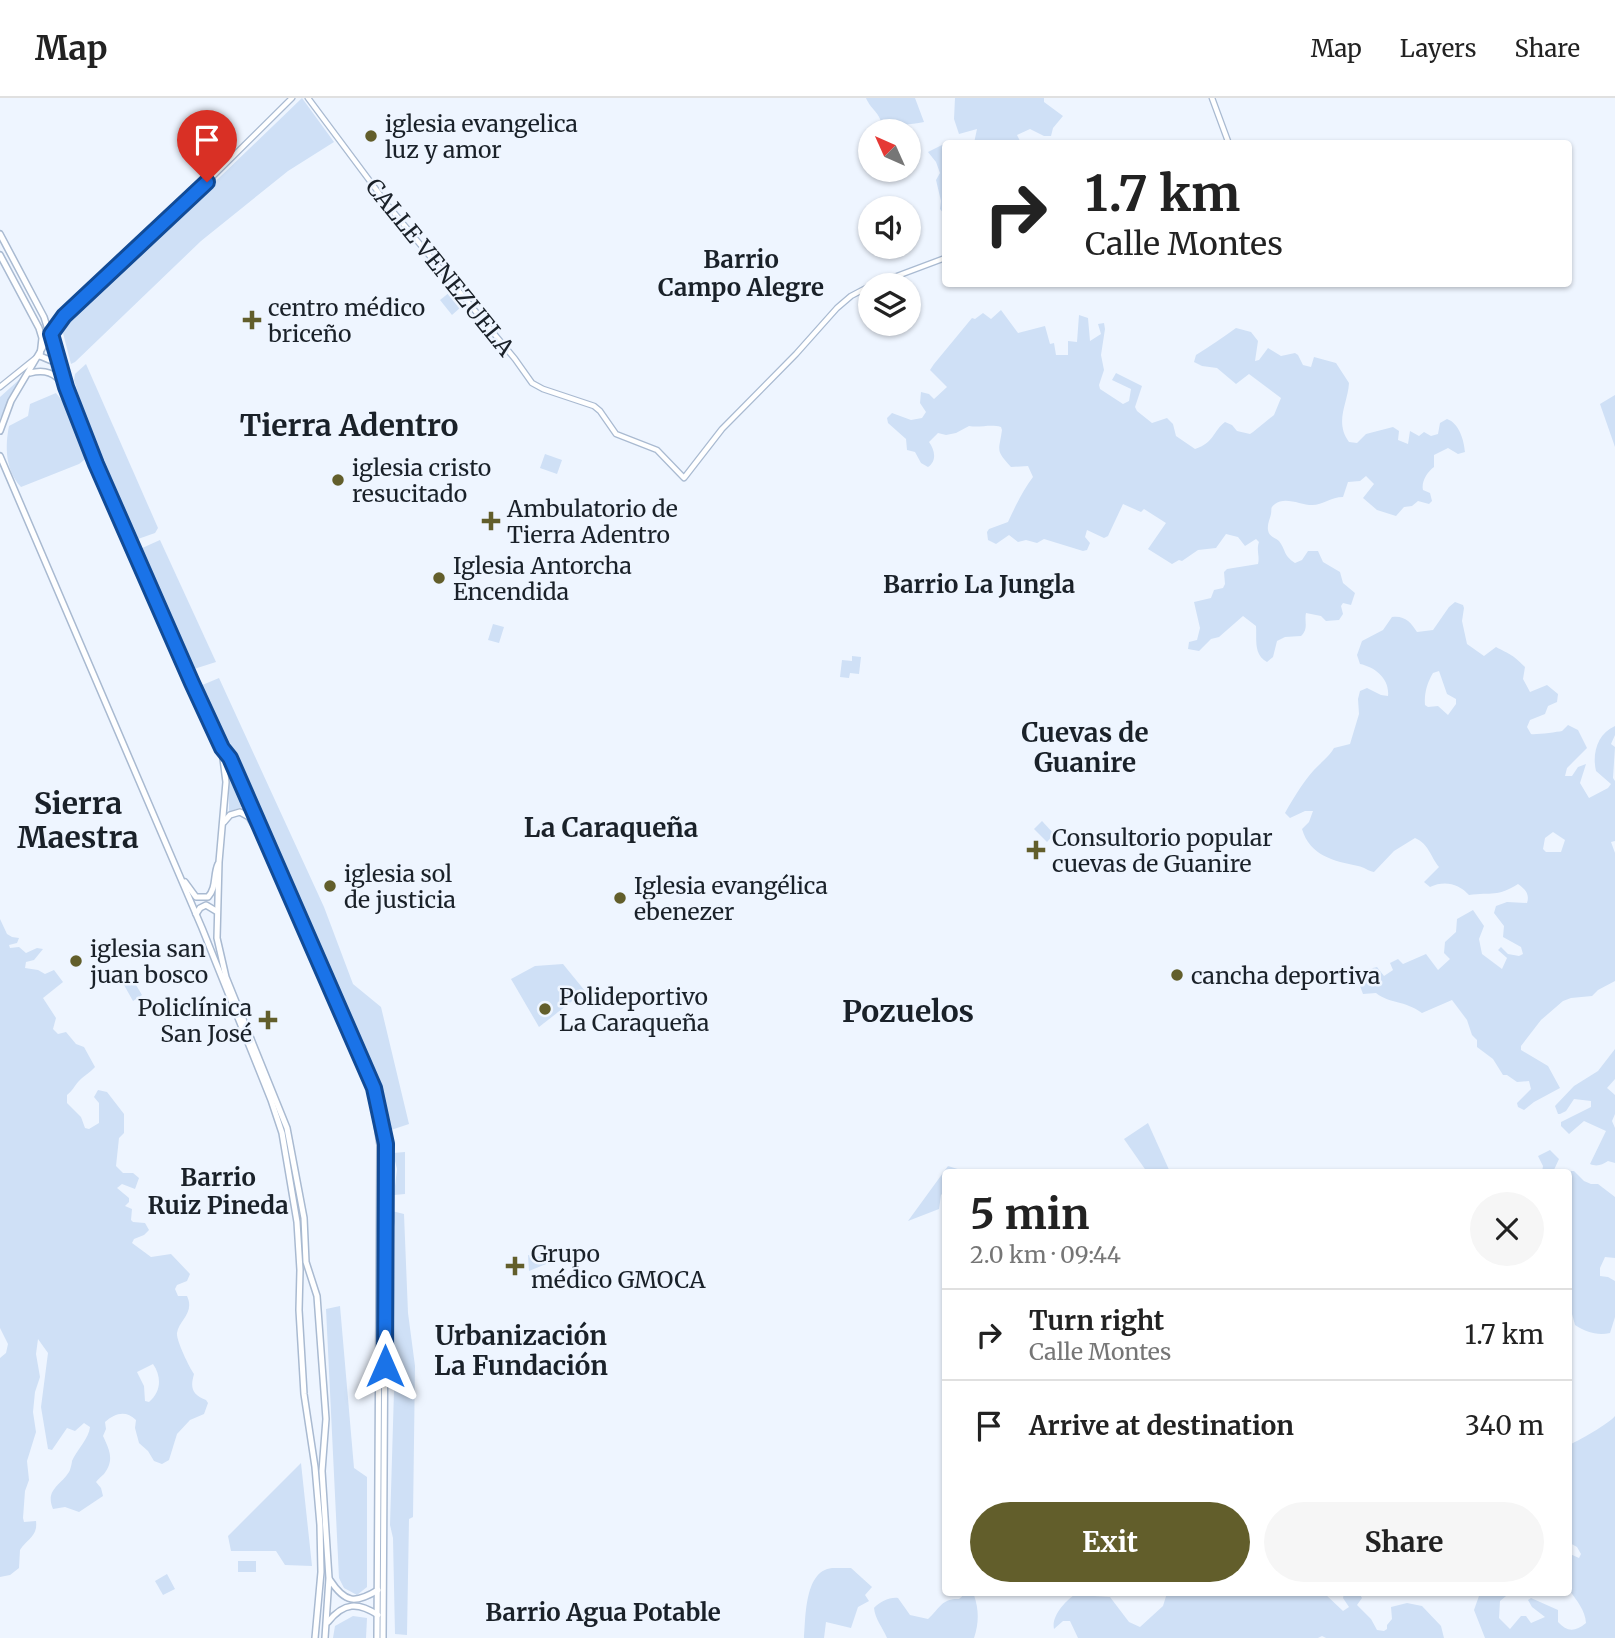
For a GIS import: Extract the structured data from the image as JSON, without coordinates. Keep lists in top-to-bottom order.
{
  "streets": {
    "street": ["CALLE VENEZUELA"]
  },
  "districts": [
    "Barrio Campo Alegre",
    "Tierra Adentro",
    "Barrio La Jungla",
    "Cuevas de Guanire",
    "Sierra Maestra",
    "La Caraqueña",
    "Pozuelos",
    "Barrio Ruiz Pineda",
    "Urbanización La Fundación",
    "Barrio Agua Potable"
  ],
  "places": {
    "other": [
      "iglesia evangelica luz y amor",
      "iglesia cristo resucitado",
      "Iglesia Antorcha Encendida",
      "iglesia sol de justicia",
      "Iglesia evangélica ebenezer",
      "iglesia san juan bosco",
      "cancha deportiva",
      "Polideportivo La Caraqueña"
    ],
    "health": [
      "centro médico briceño",
      "Ambulatorio de Tierra Adentro",
      "Consultorio popular cuevas de Guanire",
      "Policlínica San José",
      "Grupo médico GMOCA"
    ]
  },
  "north": "top left",
  "page": {
    "header": "Map",
    "nav": ["Map", "Layers", "Share"],
    "turn": ["1.7 km", "Calle Montes"],
    "heading": ["5 min", "2.0 km · 09:44"],
    "list": [
      {
        "name": "Turn right",
        "note": "Calle Montes",
        "value": "1.7 km"
      },
      {
        "name": "Arrive at destination",
        "value": "340 m"
      }
    ],
    "buttons": ["Exit", "Share"]
  }
}
